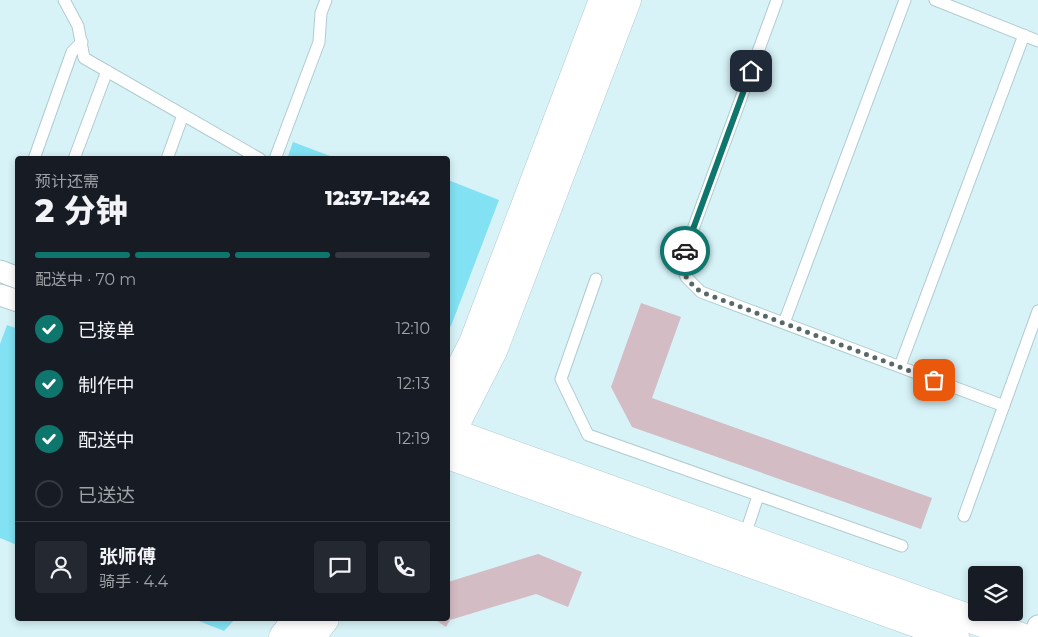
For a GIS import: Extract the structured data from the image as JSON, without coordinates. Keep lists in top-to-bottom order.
{
  "page": {
    "heading": ["2 分钟", "预计还需", "12:37–12:42"],
    "panel": ["张师傅", "骑手 · 4.4"],
    "bar": "配送中 · 70 m",
    "list": [
      ["已接单", "12:10"],
      ["制作中", "12:13"],
      ["配送中", "12:19"],
      "已送达"
    ]
  }
}
